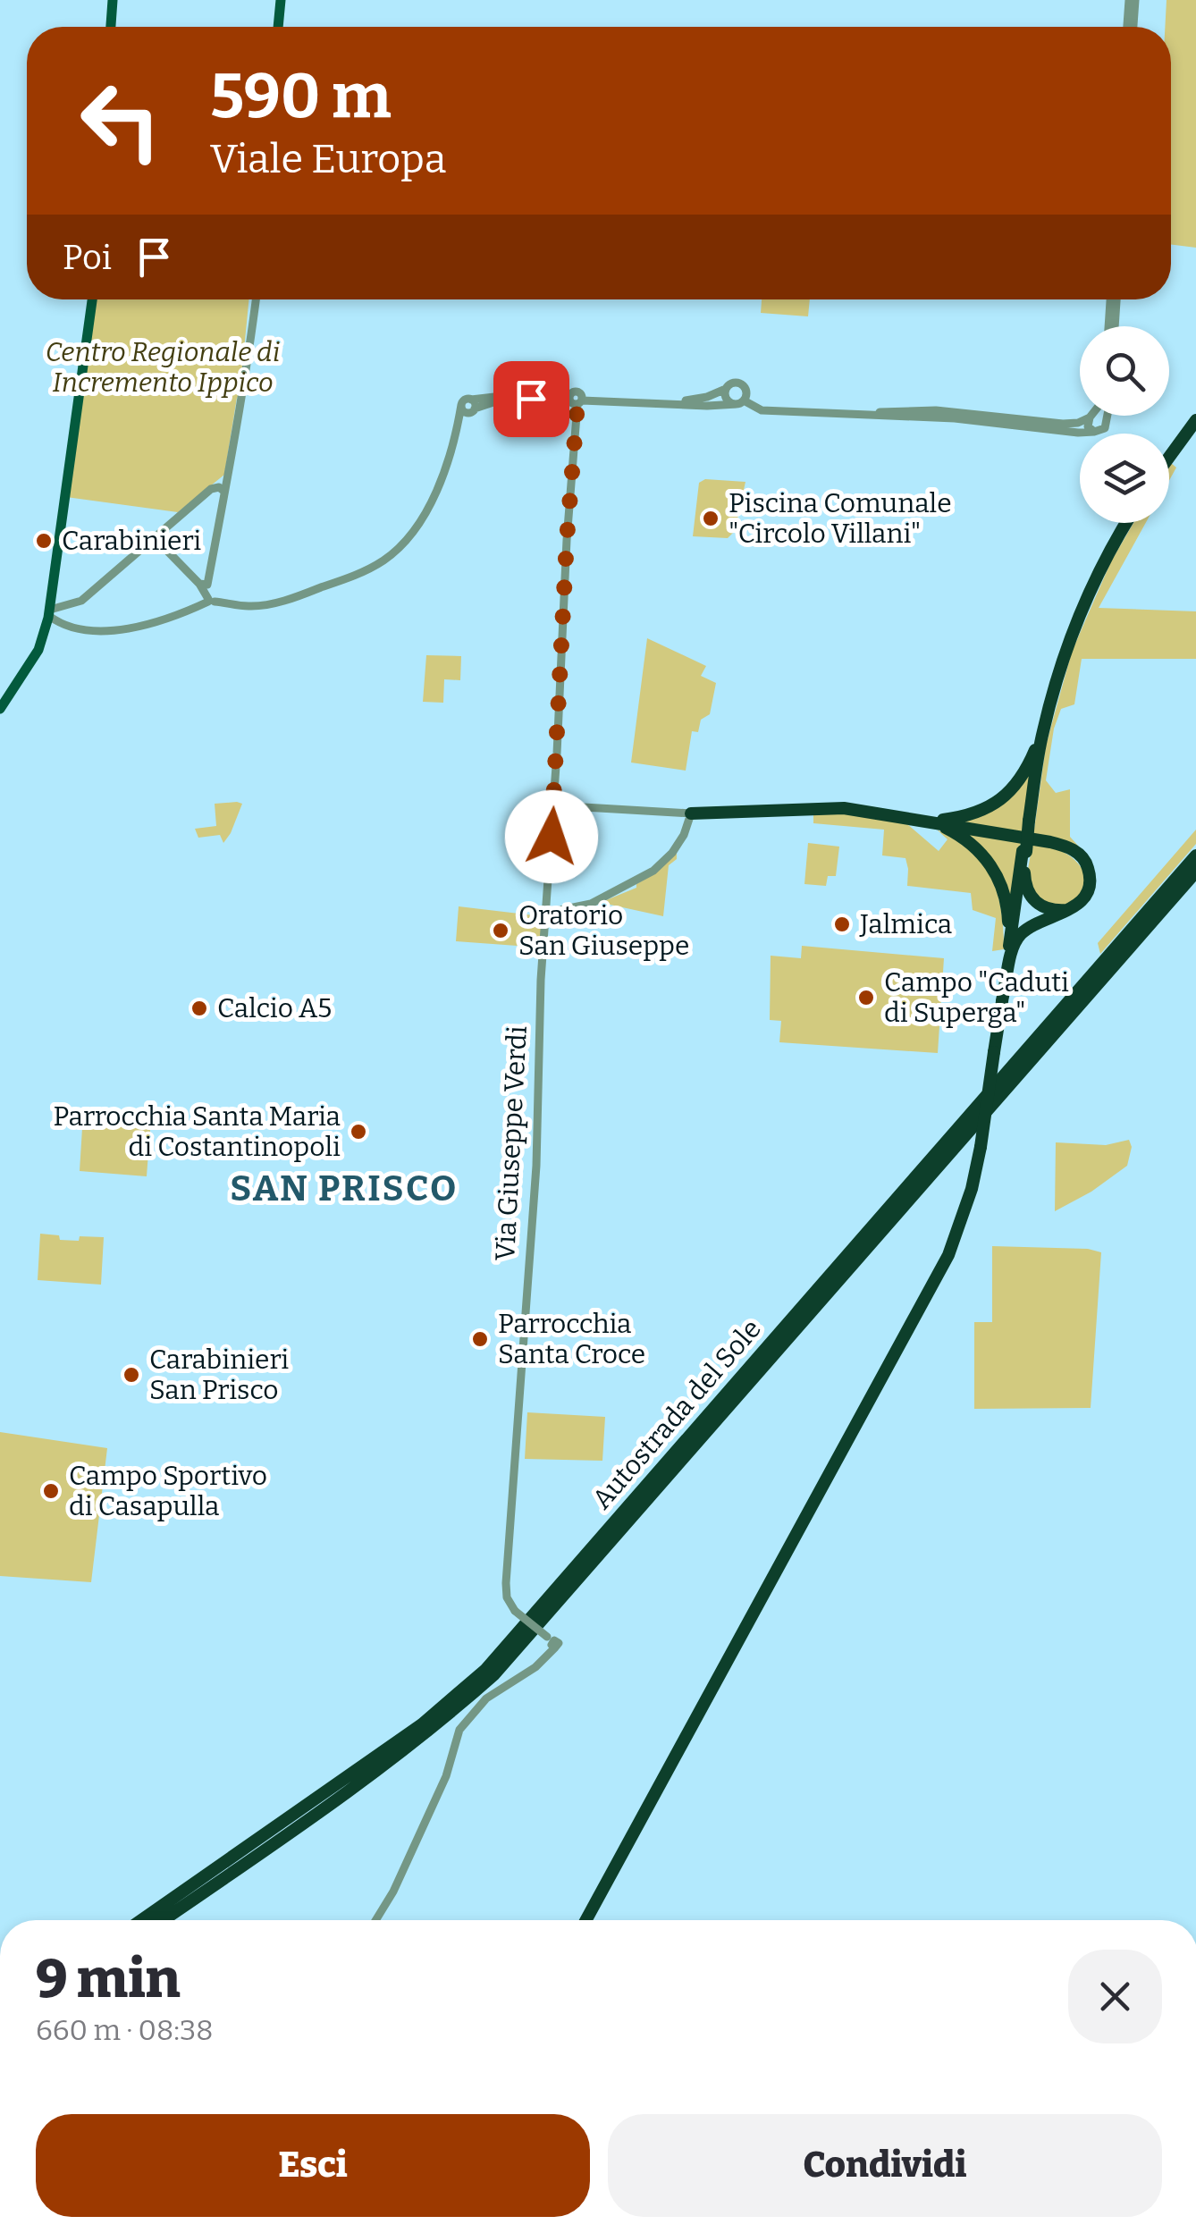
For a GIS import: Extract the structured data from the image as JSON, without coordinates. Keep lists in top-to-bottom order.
{
  "streets": {
    "highway": ["Autostrada del Sole"],
    "street": ["Via Giuseppe Verdi"]
  },
  "districts": ["SAN PRISCO"],
  "parks": ["Centro Regionale di Incremento Ippico"],
  "places": [
    "Piscina Comunale \"Circolo Villani\"",
    "Carabinieri",
    "Jalmica",
    "Oratorio San Giuseppe",
    "Campo \"Caduti di Superga\"",
    "Calcio A5",
    "Parrocchia Santa Maria di Costantinopoli",
    "Parrocchia Santa Croce",
    "Carabinieri San Prisco",
    "Campo Sportivo di Casapulla"
  ],
  "page": {
    "turn": ["590 m", "Viale Europa"],
    "then": "Poi",
    "heading": ["9 min", "660 m · 08:38"],
    "buttons": ["Esci", "Condividi"]
  }
}
